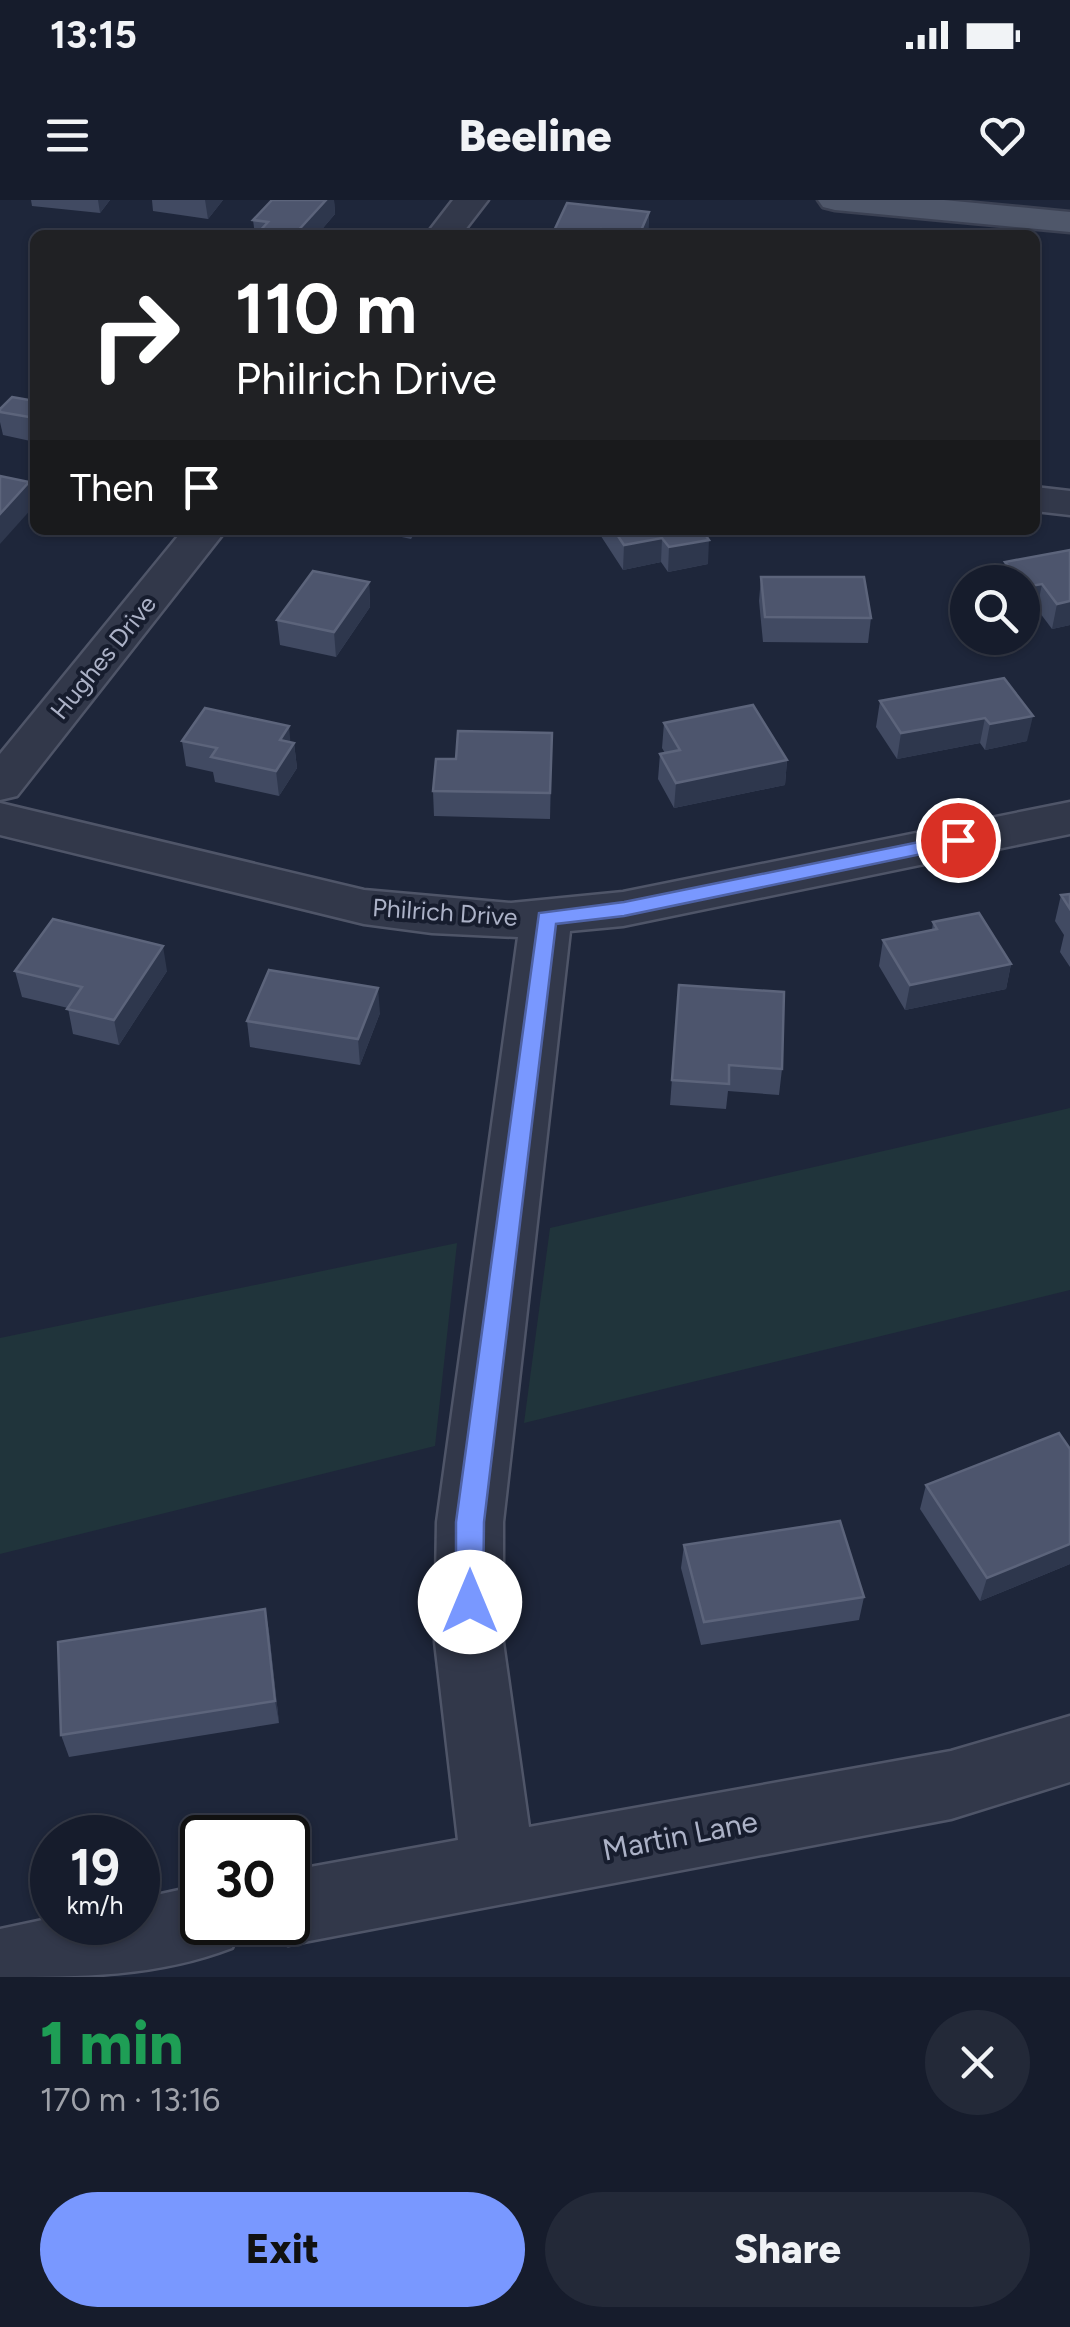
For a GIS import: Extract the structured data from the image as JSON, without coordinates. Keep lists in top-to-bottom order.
{
  "streets": {
    "street": ["Hughes Drive", "Philrich Drive", "Martin Lane"]
  },
  "page": {
    "status": "13:15",
    "header": "Beeline",
    "turn": ["110 m", "Philrich Drive"],
    "then": "Then",
    "speed": "19 km/h",
    "limit": "30",
    "heading": ["1 min", "170 m · 13:16"],
    "buttons": ["Exit", "Share"]
  }
}
